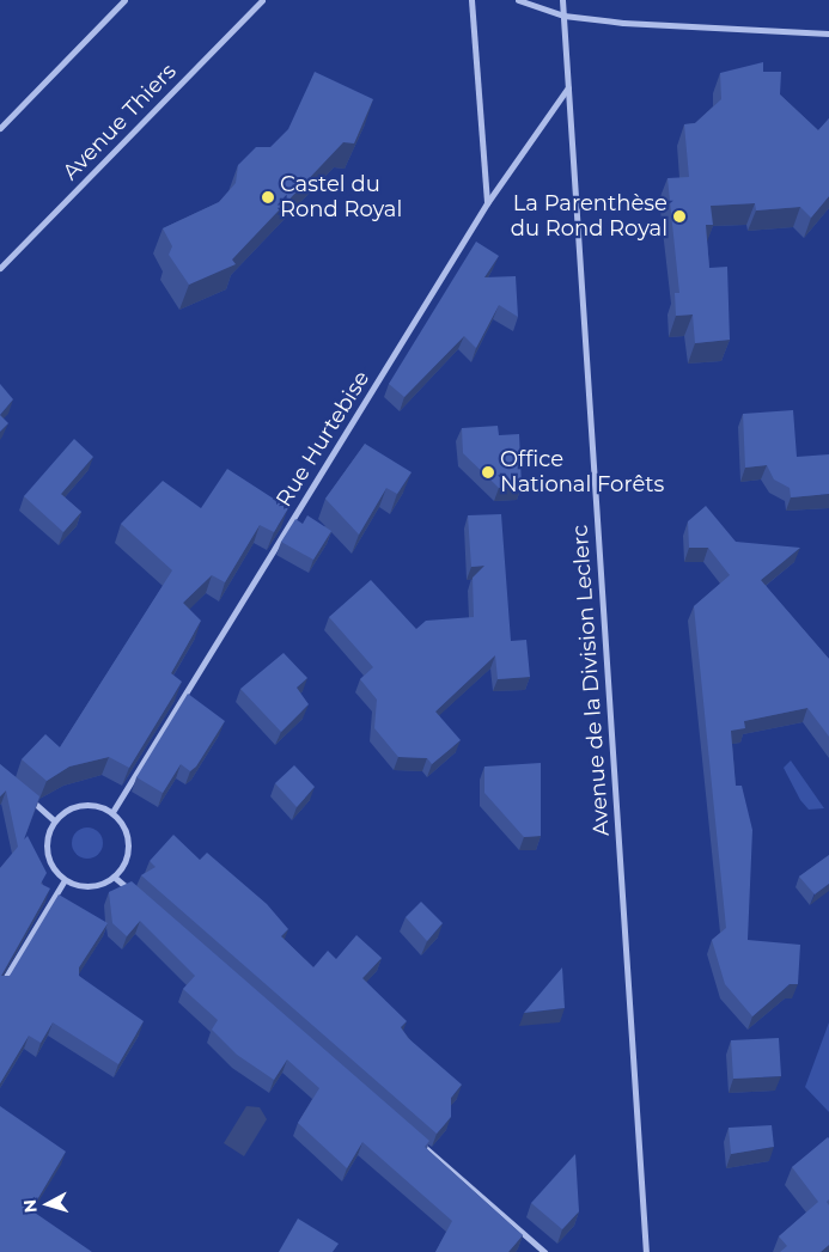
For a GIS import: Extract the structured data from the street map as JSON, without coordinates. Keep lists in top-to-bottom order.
{
  "streets": {
    "street": ["Avenue Thiers", "Rue Hurtebise", "Avenue de la Division Leclerc"]
  },
  "crossings": [
    ["Rue Hurtebise", "Avenue de la Division Leclerc"]
  ],
  "places": ["Castel du Rond Royal", "La Parenthèse du Rond Royal", "Office National Forêts"],
  "north": "left"
}
